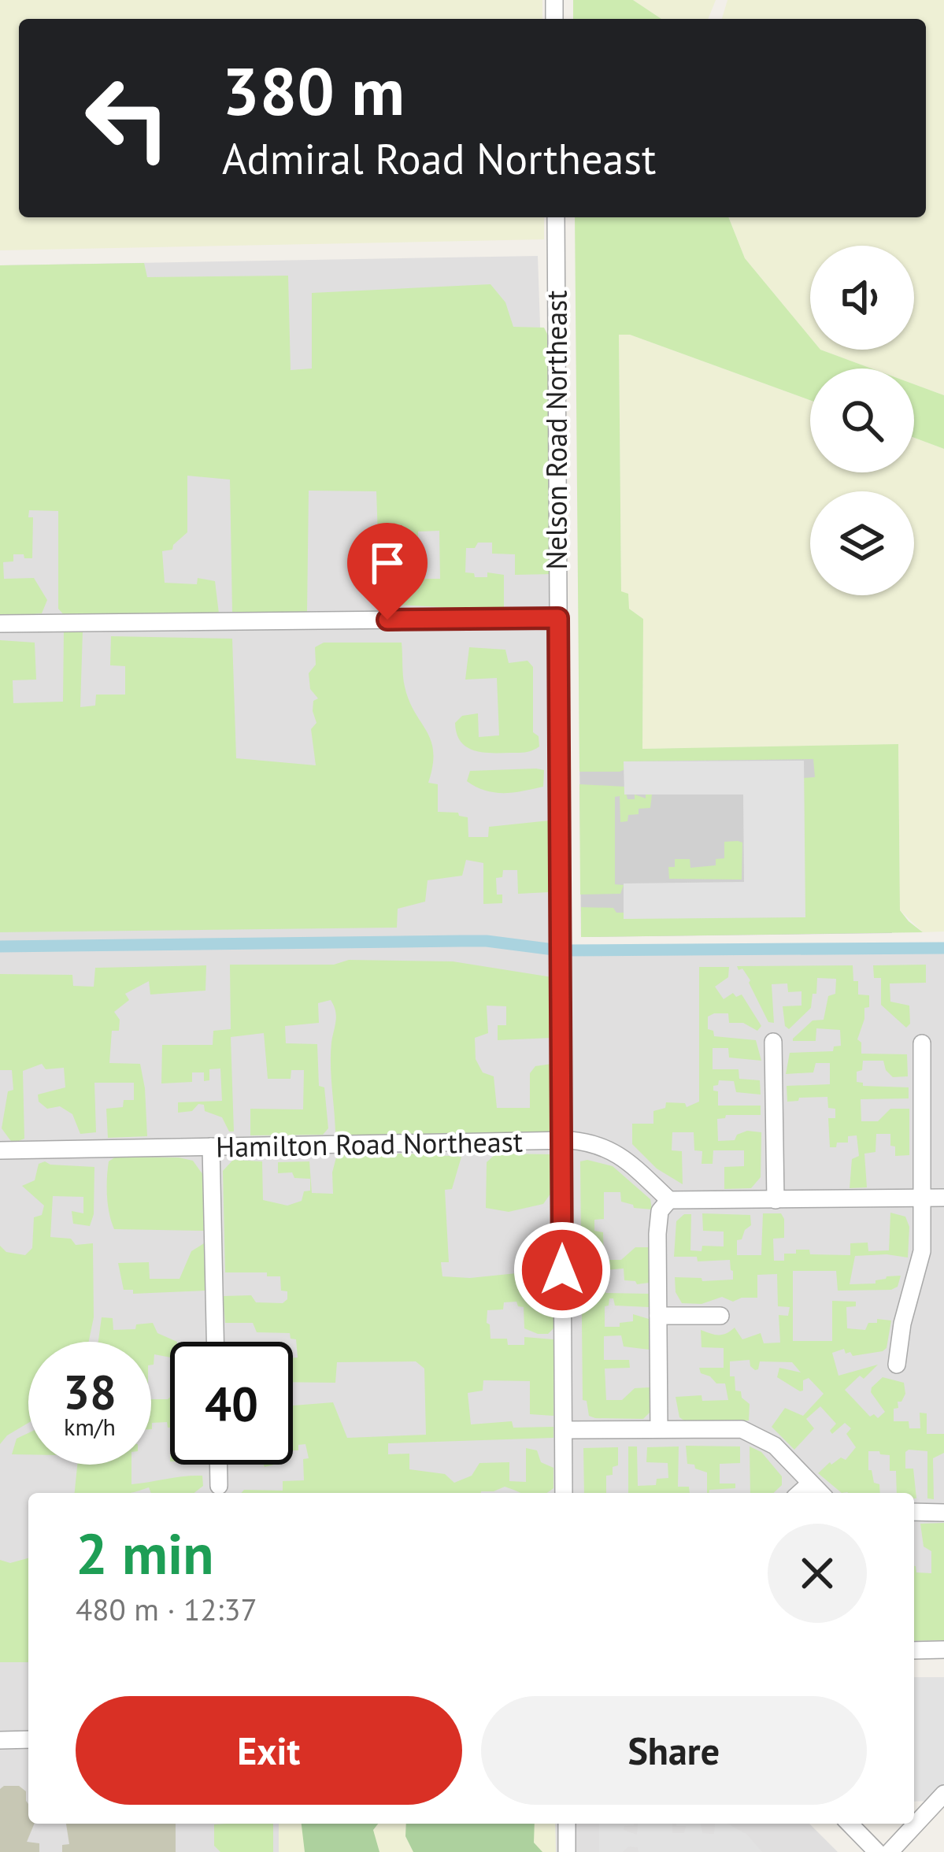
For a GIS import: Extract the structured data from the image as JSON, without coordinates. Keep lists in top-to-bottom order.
{
  "streets": {
    "street": ["Nelson Road Northeast", "Hamilton Road Northeast"]
  },
  "crossings": [
    ["Nelson Road Northeast", "Hamilton Road Northeast"]
  ],
  "page": {
    "turn": ["380 m", "Admiral Road Northeast"],
    "speed": "38 km/h",
    "limit": "40",
    "heading": ["2 min", "480 m · 12:37"],
    "buttons": ["Exit", "Share"]
  }
}
